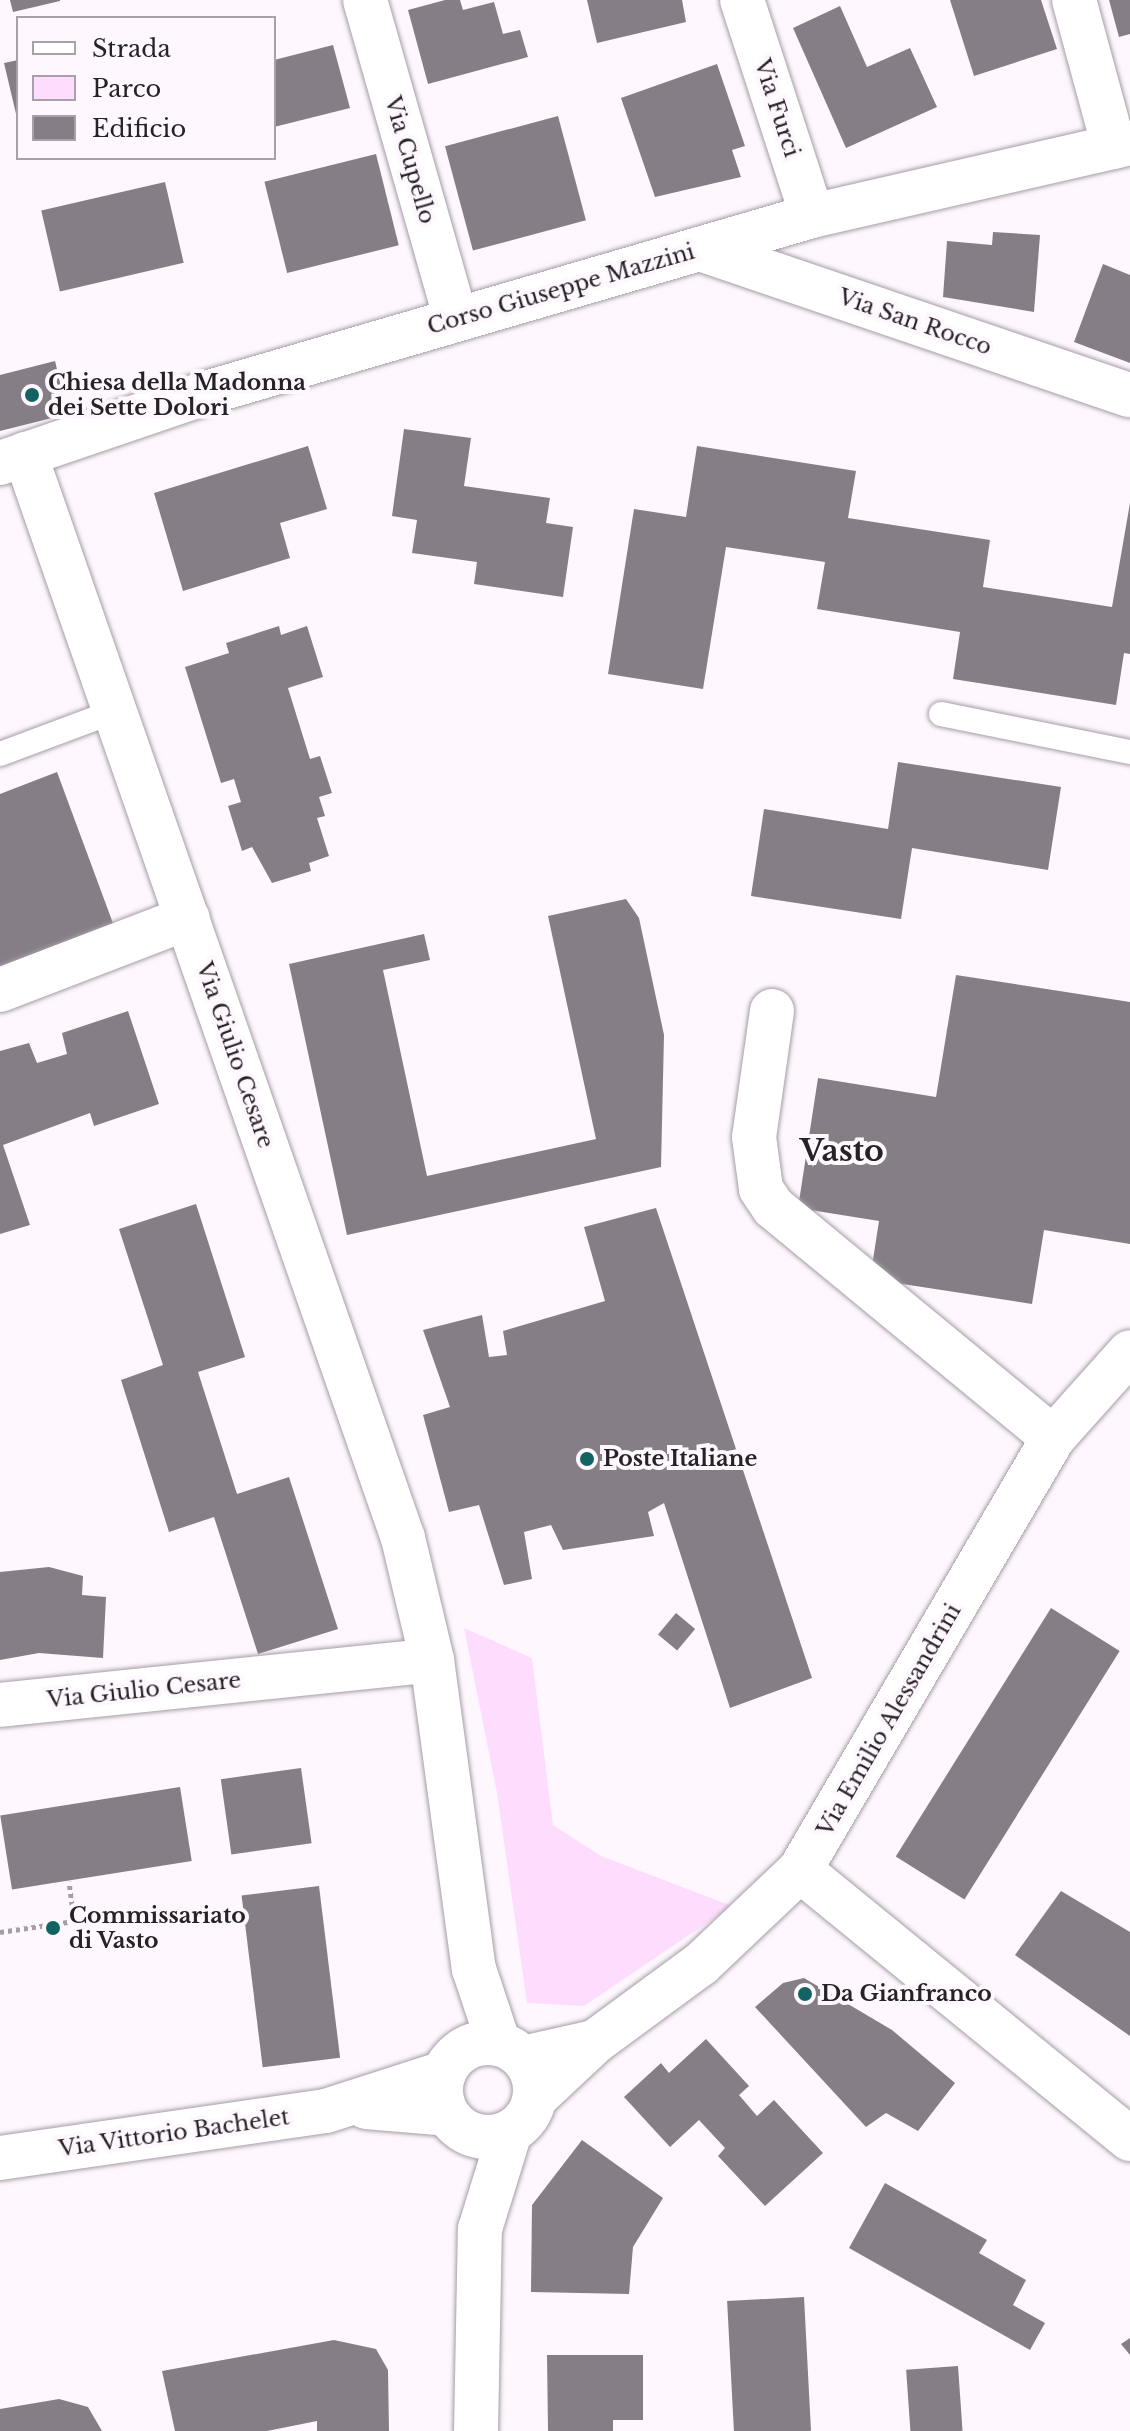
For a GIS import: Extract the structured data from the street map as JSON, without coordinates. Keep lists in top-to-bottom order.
{
  "streets": {
    "street": [
      "Via Furci",
      "Via Cupello",
      "Corso Giuseppe Mazzini",
      "Via San Rocco",
      "Via Giulio Cesare",
      "Via Emilio Alessandrini",
      "Via Vittorio Bachelet"
    ]
  },
  "crossings": [
    ["Via Furci", "Corso Giuseppe Mazzini"],
    ["Via Cupello", "Corso Giuseppe Mazzini"],
    ["Corso Giuseppe Mazzini", "Via San Rocco"],
    ["Corso Giuseppe Mazzini", "Via Giulio Cesare"],
    ["Via Giulio Cesare", "Via Emilio Alessandrini"],
    ["Via Giulio Cesare", "Via Vittorio Bachelet"],
    ["Via Emilio Alessandrini", "Via Vittorio Bachelet"]
  ],
  "districts": ["Vasto"],
  "places": [
    "Chiesa della Madonna dei Sette Dolori",
    "Poste Italiane",
    "Commissariato di Vasto",
    "Da Gianfranco"
  ],
  "legend": ["Strada", "Parco", "Edificio"]
}
